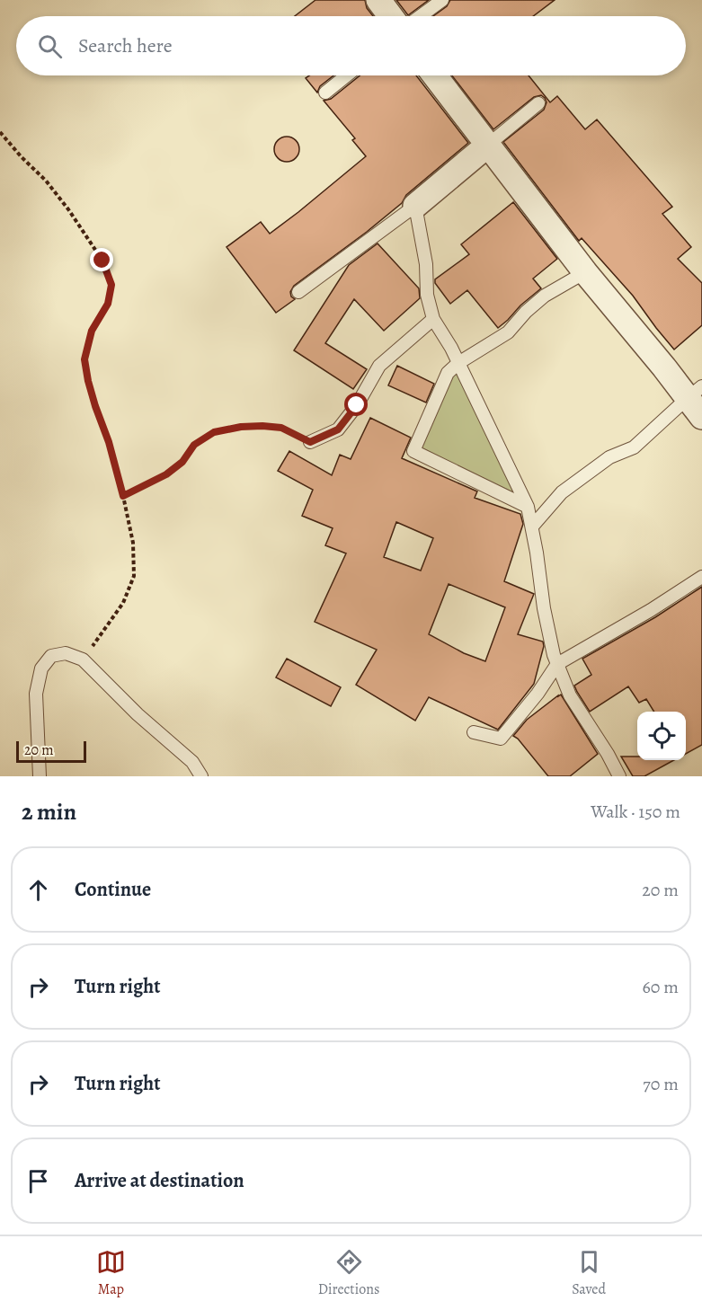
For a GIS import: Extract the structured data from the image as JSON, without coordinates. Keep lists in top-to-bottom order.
{
  "scale_bar": "20 m",
  "page": {
    "search": "Search here",
    "scale": "20 m",
    "heading": ["2 min", "Walk · 150 m"],
    "list": [
      ["Continue", "20 m"],
      ["Turn right", "60 m"],
      ["Turn right", "70 m"],
      "Arrive at destination"
    ],
    "nav": ["Map", "Directions", "Saved"]
  }
}
